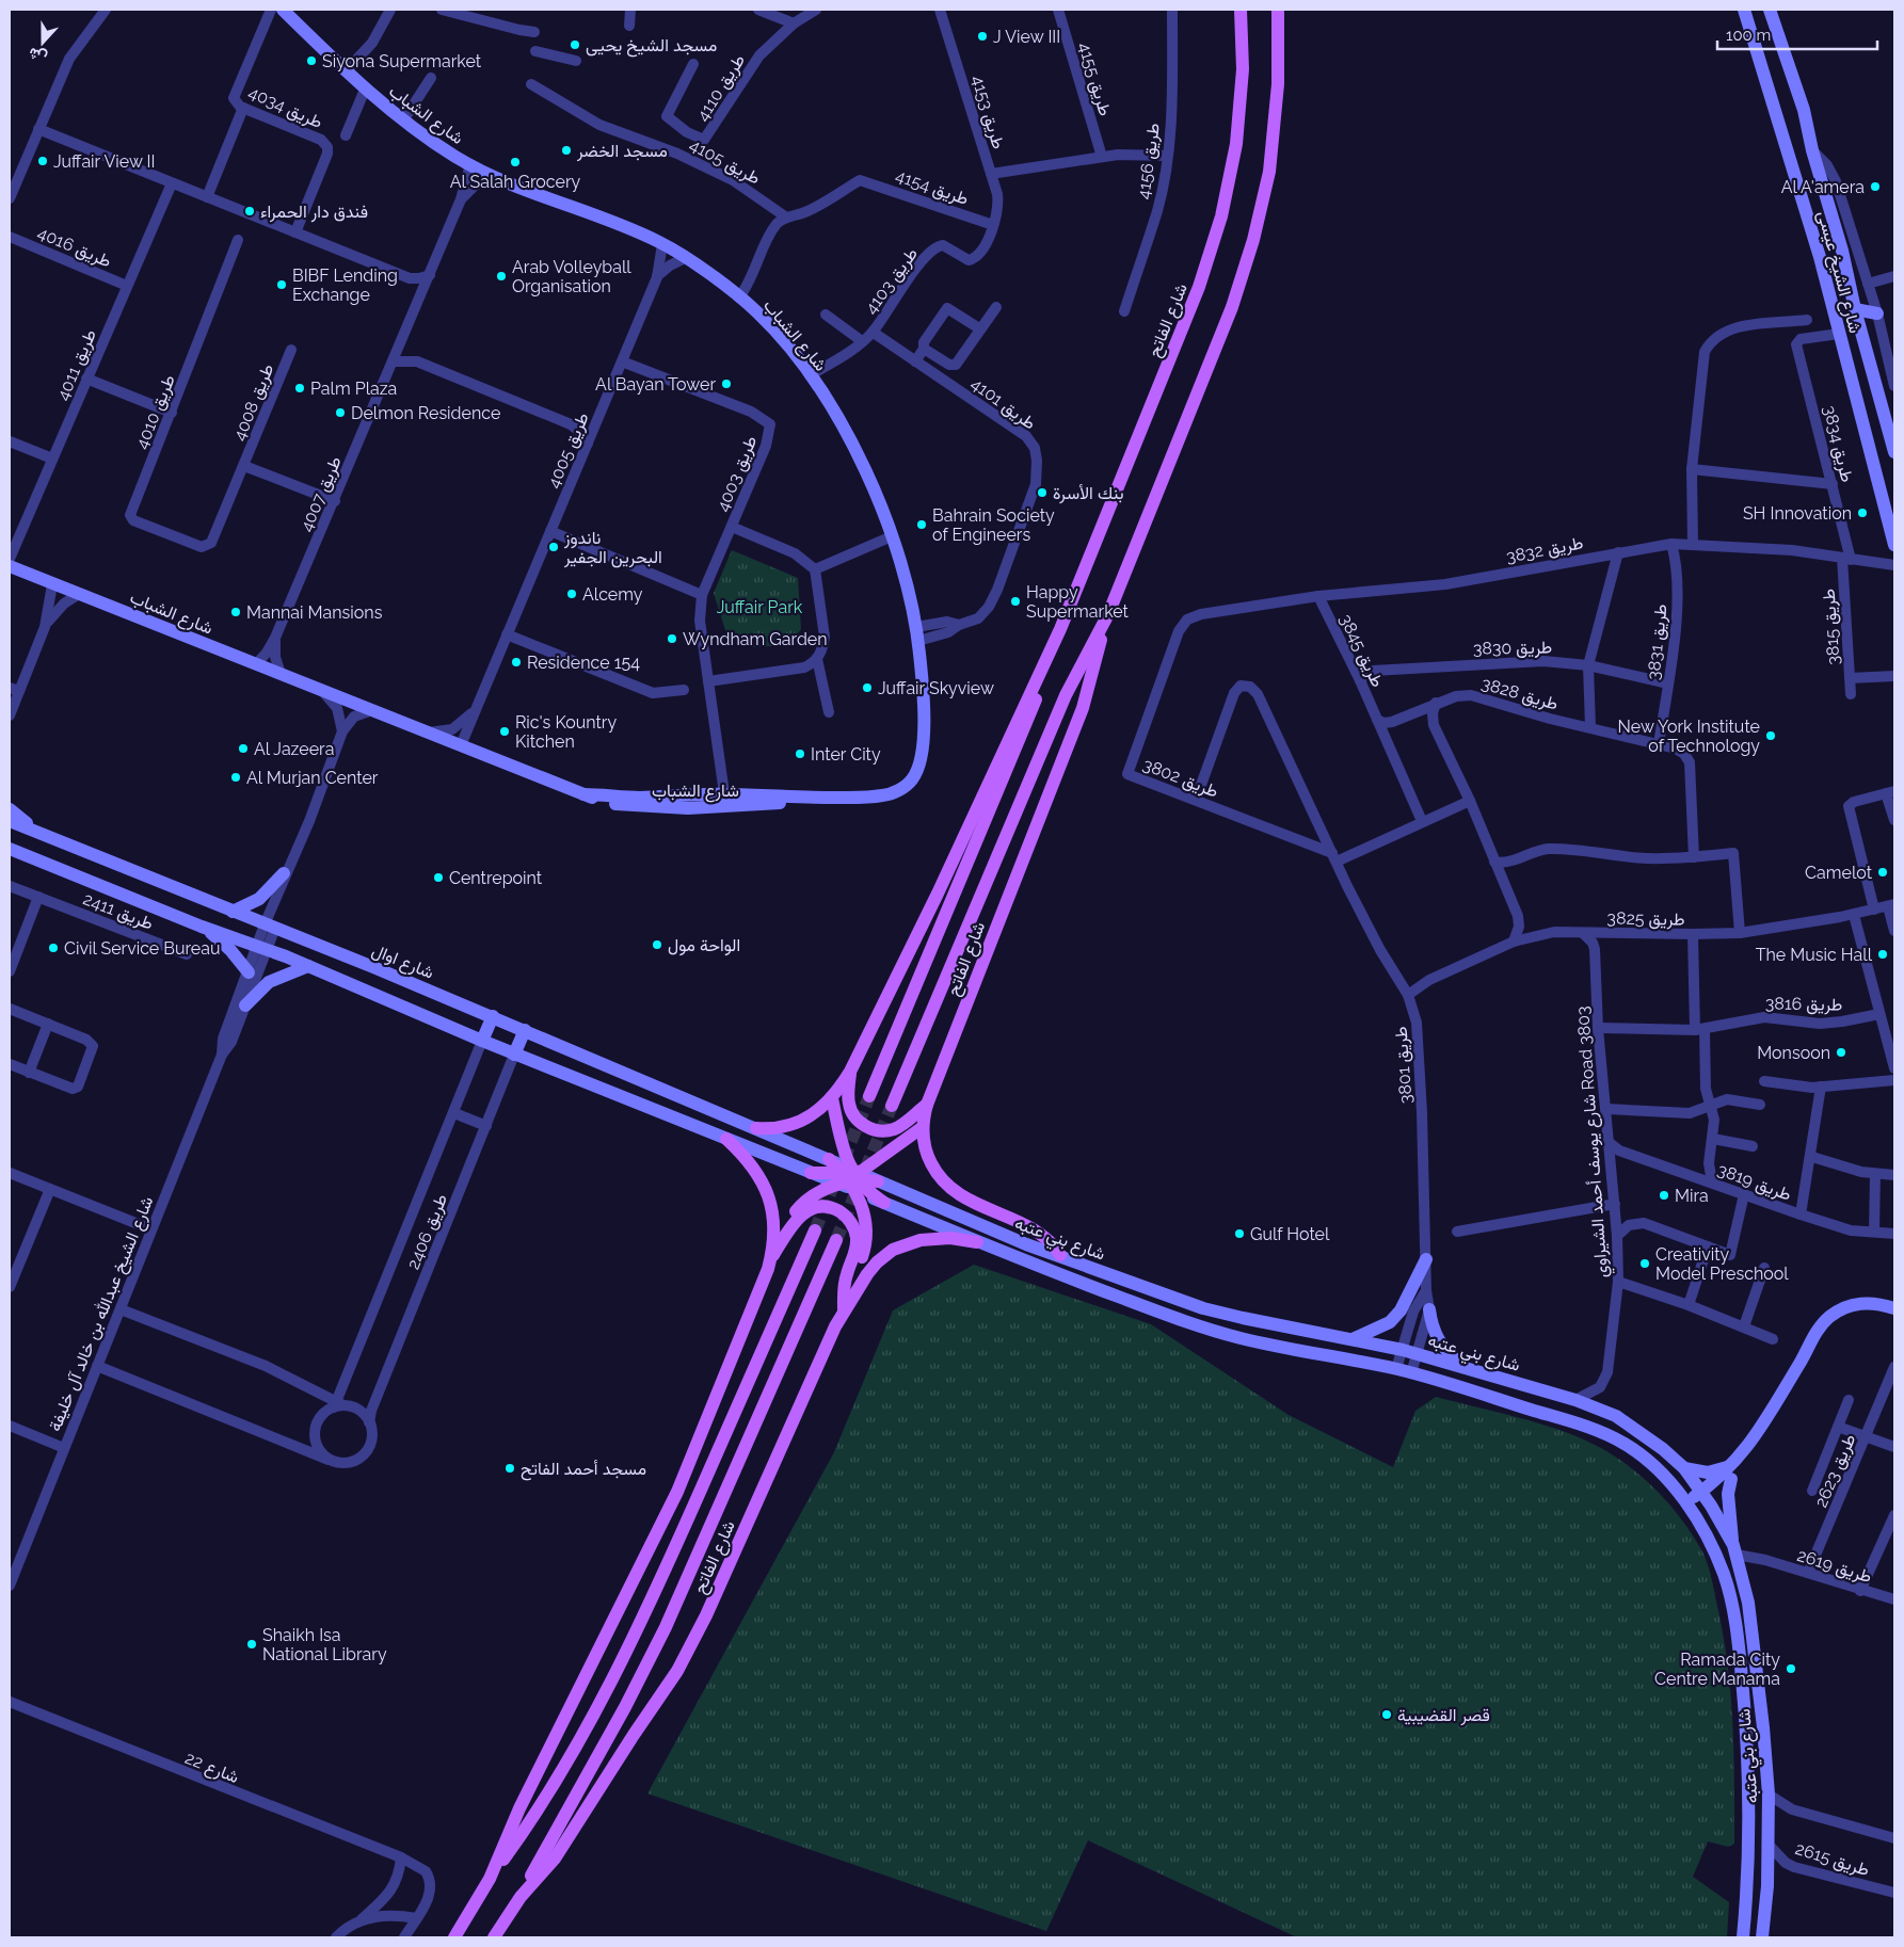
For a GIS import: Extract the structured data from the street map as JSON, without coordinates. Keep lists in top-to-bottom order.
{
  "streets": {
    "main road": [
      "شارع الشباب",
      "شارع الشيخ عيسى",
      "شارع الفاتح",
      "شارع اوال",
      "شارع بني عتبه"
    ],
    "street": [
      "طريق 4155",
      "طريق 4110",
      "طريق 4034",
      "طريق 4153",
      "طريق 4105",
      "طريق 4156",
      "طريق 4154",
      "طريق 4016",
      "طريق 4103",
      "طريق 4011",
      "طريق 4008",
      "طريق 4101",
      "طريق 4010",
      "طريق 3834",
      "طريق 4005",
      "طريق 4003",
      "طريق 4007",
      "طريق 3832",
      "طريق 3815",
      "طريق 3831",
      "طريق 3830",
      "طريق 3845",
      "طريق 3828",
      "طريق 3802",
      "طريق 2411",
      "طريق 3825",
      "طريق 3816",
      "طريق 3801",
      "شارع يوسف أحمد الشيراوي Road 3803",
      "طريق 3819",
      "طريق 2406",
      "شارع الشيخ عبدالله بن خالد آل خليفة",
      "طريق 2623",
      "طريق 2619",
      "شارع 22",
      "طريق 2615"
    ]
  },
  "crossings": [
    ["طريق 4153", "طريق 4154"],
    ["طريق 4153", "طريق 4103"],
    ["شارع الشباب", "طريق 4103"],
    ["شارع الشباب", "طريق 4101"],
    ["شارع الشباب", "طريق 4005"],
    ["شارع الشباب", "طريق 4003"],
    ["شارع الشباب", "طريق 4007"],
    ["طريق 4105", "طريق 4154"],
    ["طريق 4154", "طريق 4103"],
    ["طريق 4016", "طريق 4011"],
    ["شارع الشيخ عيسى", "طريق 3834"],
    ["طريق 4103", "طريق 4101"],
    ["شارع الفاتح", "شارع اوال"],
    ["شارع الفاتح", "شارع بني عتبه"],
    ["طريق 4008", "طريق 4010"],
    ["طريق 4008", "طريق 4007"],
    ["طريق 3834", "طريق 3832"],
    ["طريق 3834", "طريق 3815"],
    ["طريق 4005", "طريق 4003"],
    ["طريق 3832", "طريق 3815"],
    ["طريق 3832", "طريق 3831"],
    ["طريق 3832", "طريق 3845"],
    ["طريق 3832", "طريق 3802"],
    ["طريق 3831", "طريق 3830"],
    ["طريق 3831", "طريق 3828"],
    ["طريق 3830", "طريق 3845"],
    ["طريق 3845", "طريق 3828"],
    ["طريق 3802", "طريق 3801"],
    ["طريق 3825", "طريق 3801"],
    ["طريق 3825", "شارع يوسف أحمد الشيراوي Road 3803"],
    ["شارع اوال", "شارع بني عتبه"],
    ["شارع اوال", "شارع الشيخ عبدالله بن خالد آل خليفة"],
    ["طريق 3816", "شارع يوسف أحمد الشيراوي Road 3803"],
    ["طريق 3801", "شارع بني عتبه"],
    ["شارع يوسف أحمد الشيراوي Road 3803", "طريق 3819"],
    ["شارع يوسف أحمد الشيراوي Road 3803", "شارع بني عتبه"],
    ["شارع بني عتبه", "طريق 2619"],
    ["شارع بني عتبه", "طريق 2615"],
    ["طريق 2623", "طريق 2619"]
  ],
  "parks": ["Juffair Park"],
  "places": [
    "J View III",
    "مسجد الشيخ يحيى",
    "Siyona Supermarket",
    "مسجد الخضر",
    "Juffair View II",
    "Al Salah Grocery",
    "Al A'amera",
    "فندق دار الحمراء",
    "Arab Volleyball Organisation",
    "BIBF Lending Exchange",
    "Al Bayan Tower",
    "Palm Plaza",
    "Delmon Residence",
    "بنك الأسرة",
    "SH Innovation",
    "Bahrain Society of Engineers",
    "ناندوز البحرين الجفير",
    "Alcemy",
    "Happy Supermarket",
    "Mannai Mansions",
    "Wyndham Garden",
    "Residence 154",
    "Juffair Skyview",
    "Ric's Kountry Kitchen",
    "New York Institute of Technology",
    "Al Jazeera",
    "Inter City",
    "Al Murjan Center",
    "Camelot",
    "Centrepoint",
    "الواحة مول",
    "Civil Service Bureau",
    "The Music Hall",
    "Monsoon",
    "Mira",
    "Gulf Hotel",
    "Creativity Model Preschool",
    "مسجد أحمد الفاتح",
    "Shaikh Isa National Library",
    "Ramada City Centre Manama",
    "قصر القضيبية"
  ],
  "scale_bar": "100 m",
  "north": "bottom"
}
